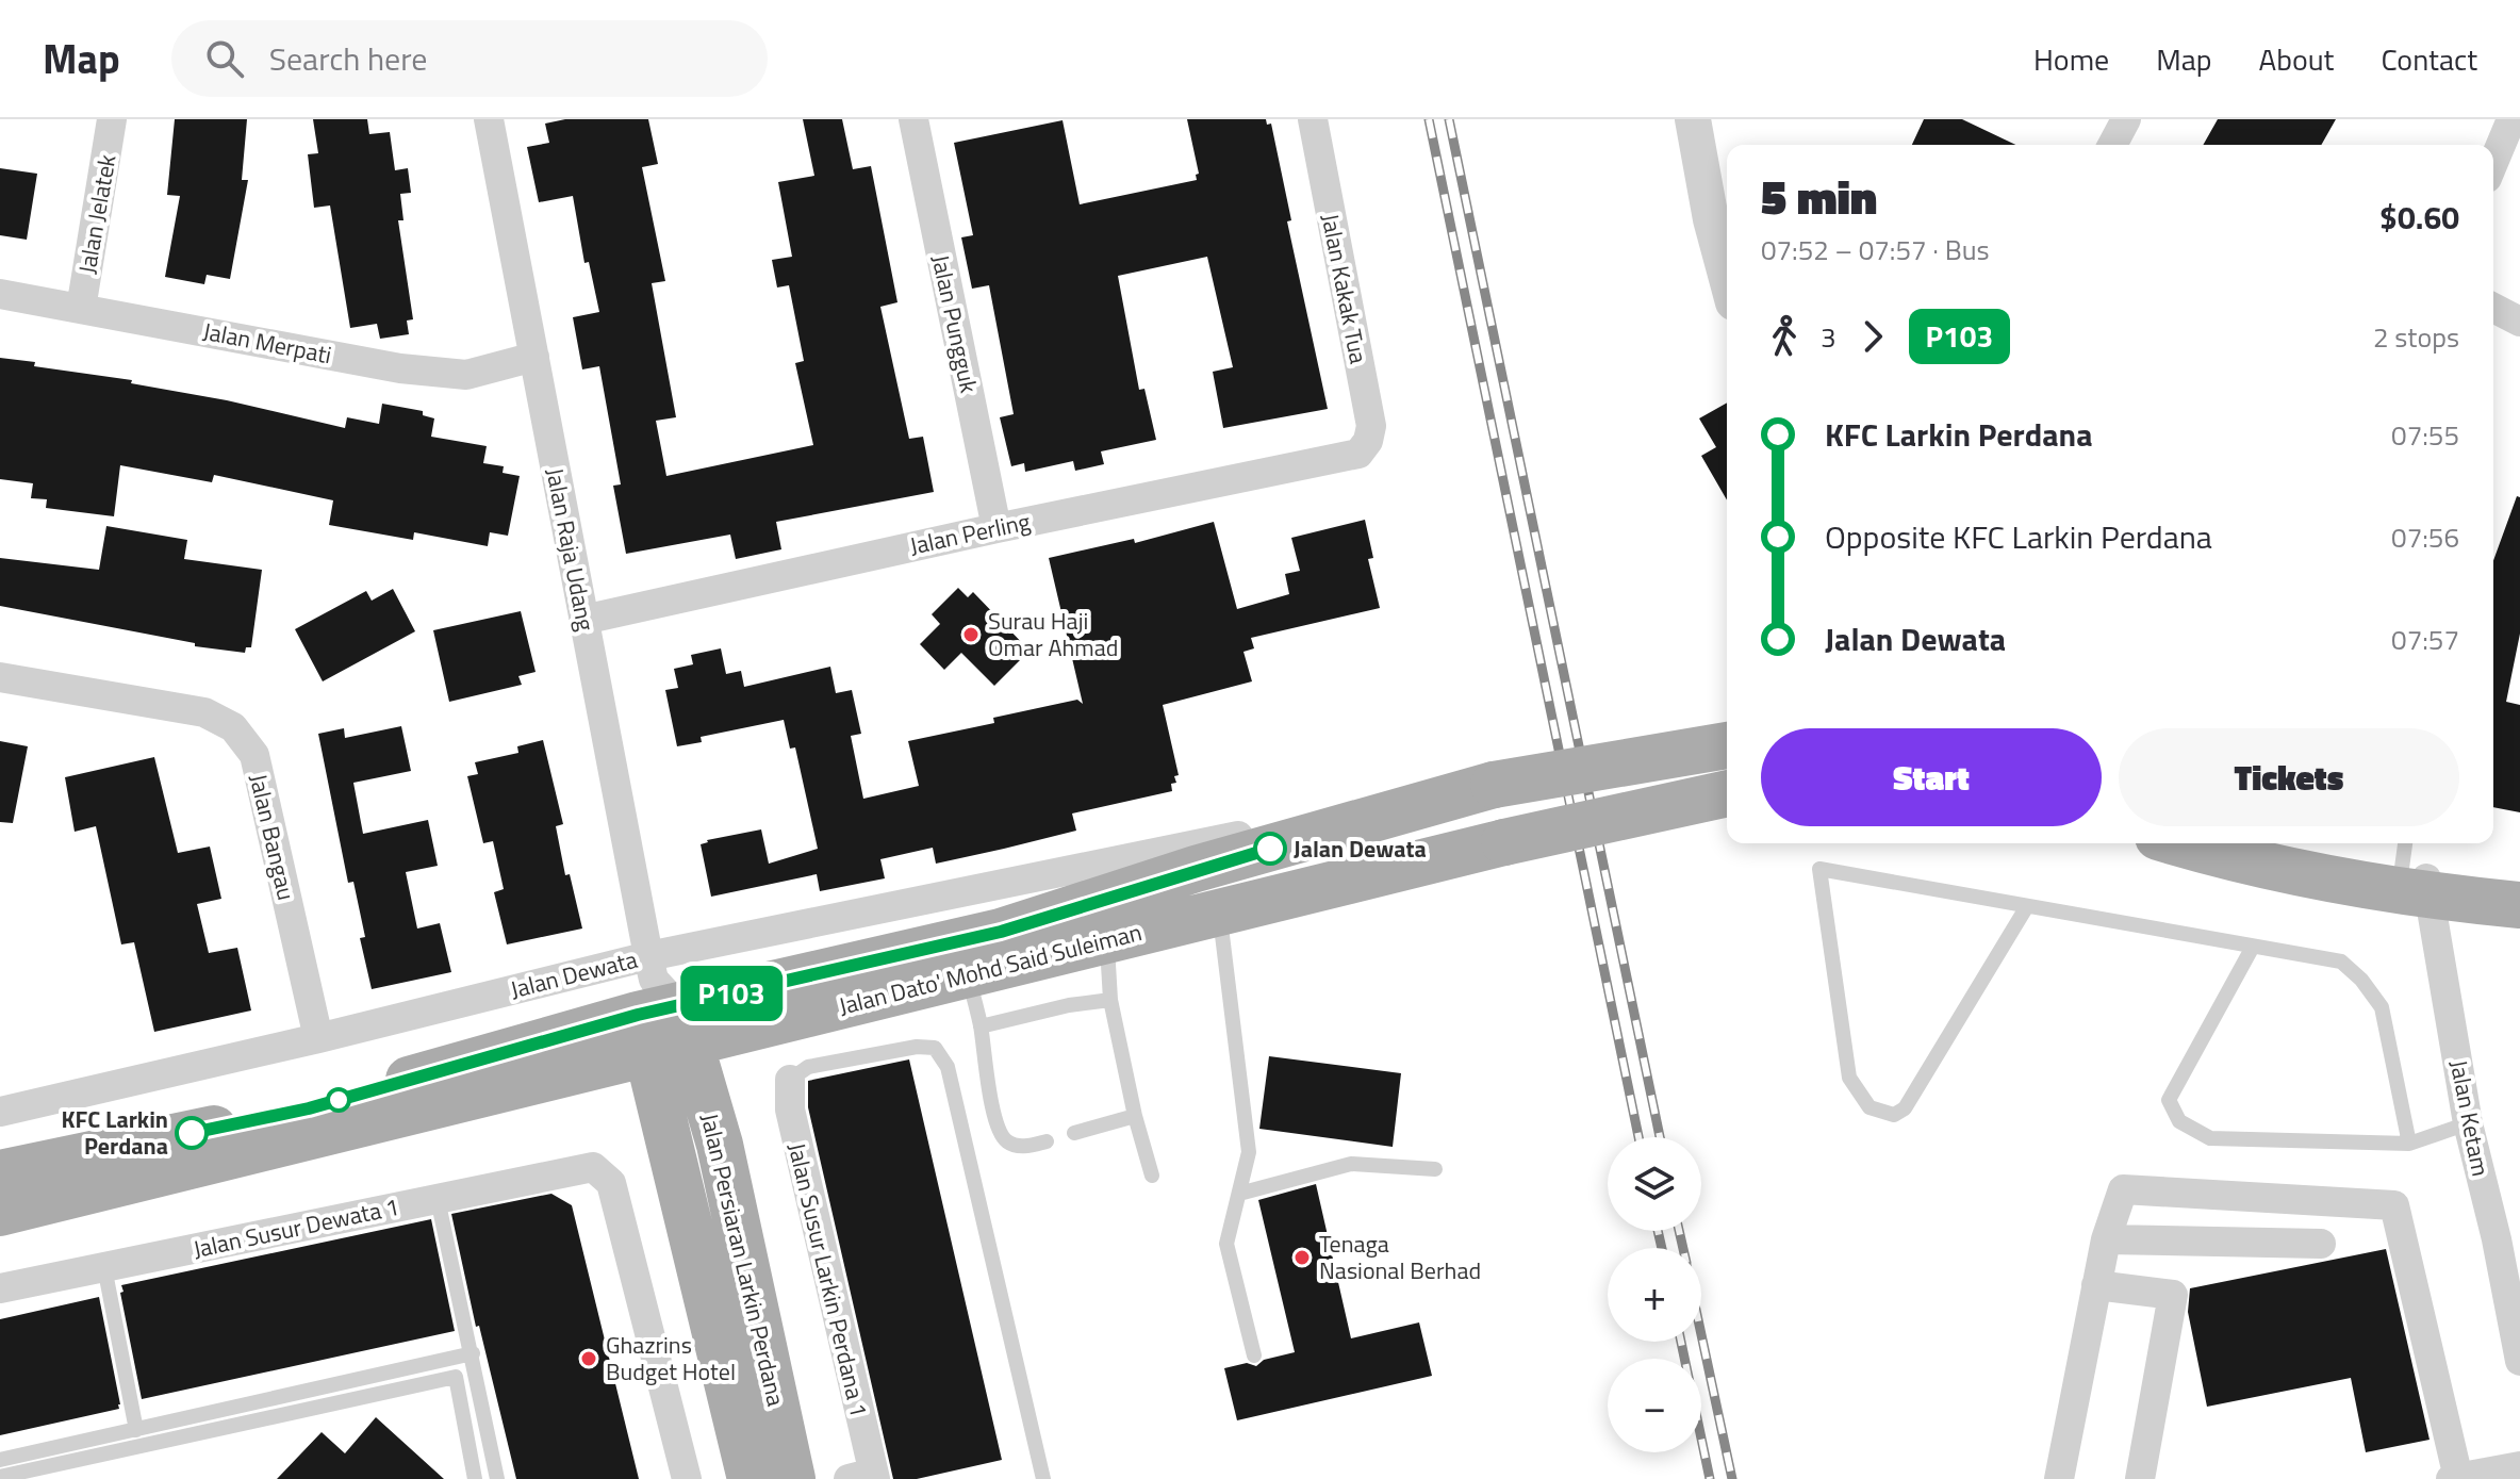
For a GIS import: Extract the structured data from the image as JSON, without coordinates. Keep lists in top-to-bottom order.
{
  "streets": {
    "main road": ["Jalan Dato' Mohd Said Suleiman", "Jalan Persiaran Larkin Perdana"],
    "street": [
      "Jalan Jelatek",
      "Jalan Kakak Tua",
      "Jalan Pungguk",
      "Jalan Merpati",
      "Jalan Perling",
      "Jalan Raja Udang",
      "Jalan Bangau",
      "Jalan Dewata",
      "Jalan Ketam",
      "Jalan Susur Dewata 1",
      "Jalan Susur Larkin Perdana 1"
    ]
  },
  "crossings": [
    ["Jalan Jelatek", "Jalan Merpati"],
    ["Jalan Kakak Tua", "Jalan Perling"],
    ["Jalan Pungguk", "Jalan Perling"],
    ["Jalan Merpati", "Jalan Raja Udang"],
    ["Jalan Perling", "Jalan Raja Udang"],
    ["Jalan Raja Udang", "Jalan Dato' Mohd Said Suleiman"],
    ["Jalan Raja Udang", "Jalan Dewata"],
    ["Jalan Raja Udang", "Jalan Persiaran Larkin Perdana"],
    ["Jalan Bangau", "Jalan Dewata"],
    ["Jalan Dato' Mohd Said Suleiman", "Jalan Dewata"],
    ["Jalan Dato' Mohd Said Suleiman", "Jalan Persiaran Larkin Perdana"],
    ["Jalan Dewata", "Jalan Persiaran Larkin Perdana"]
  ],
  "places": [
    "Surau Haji Omar Ahmad",
    "Jalan Dewata",
    "KFC Larkin Perdana",
    "Tenaga Nasional Berhad",
    "Ghazrins Budget Hotel"
  ],
  "lines": ["bus line P103"],
  "page": {
    "header": "Map",
    "search": "Search here",
    "nav": [
      "Home",
      "Map",
      "About",
      "Contact"
    ],
    "on_map": "P103",
    "heading": ["5 min", "07:52 – 07:57 · Bus", "$0.60"],
    "legs": ["3", "P103", "2 stops"],
    "list": [
      {
        "name": "KFC Larkin Perdana",
        "value": "07:55"
      },
      {
        "name": "Opposite KFC Larkin Perdana",
        "value": "07:56"
      },
      {
        "name": "Jalan Dewata",
        "value": "07:57"
      }
    ],
    "buttons": ["Start", "Tickets"],
    "map_buttons": ["+", "−"]
  }
}
